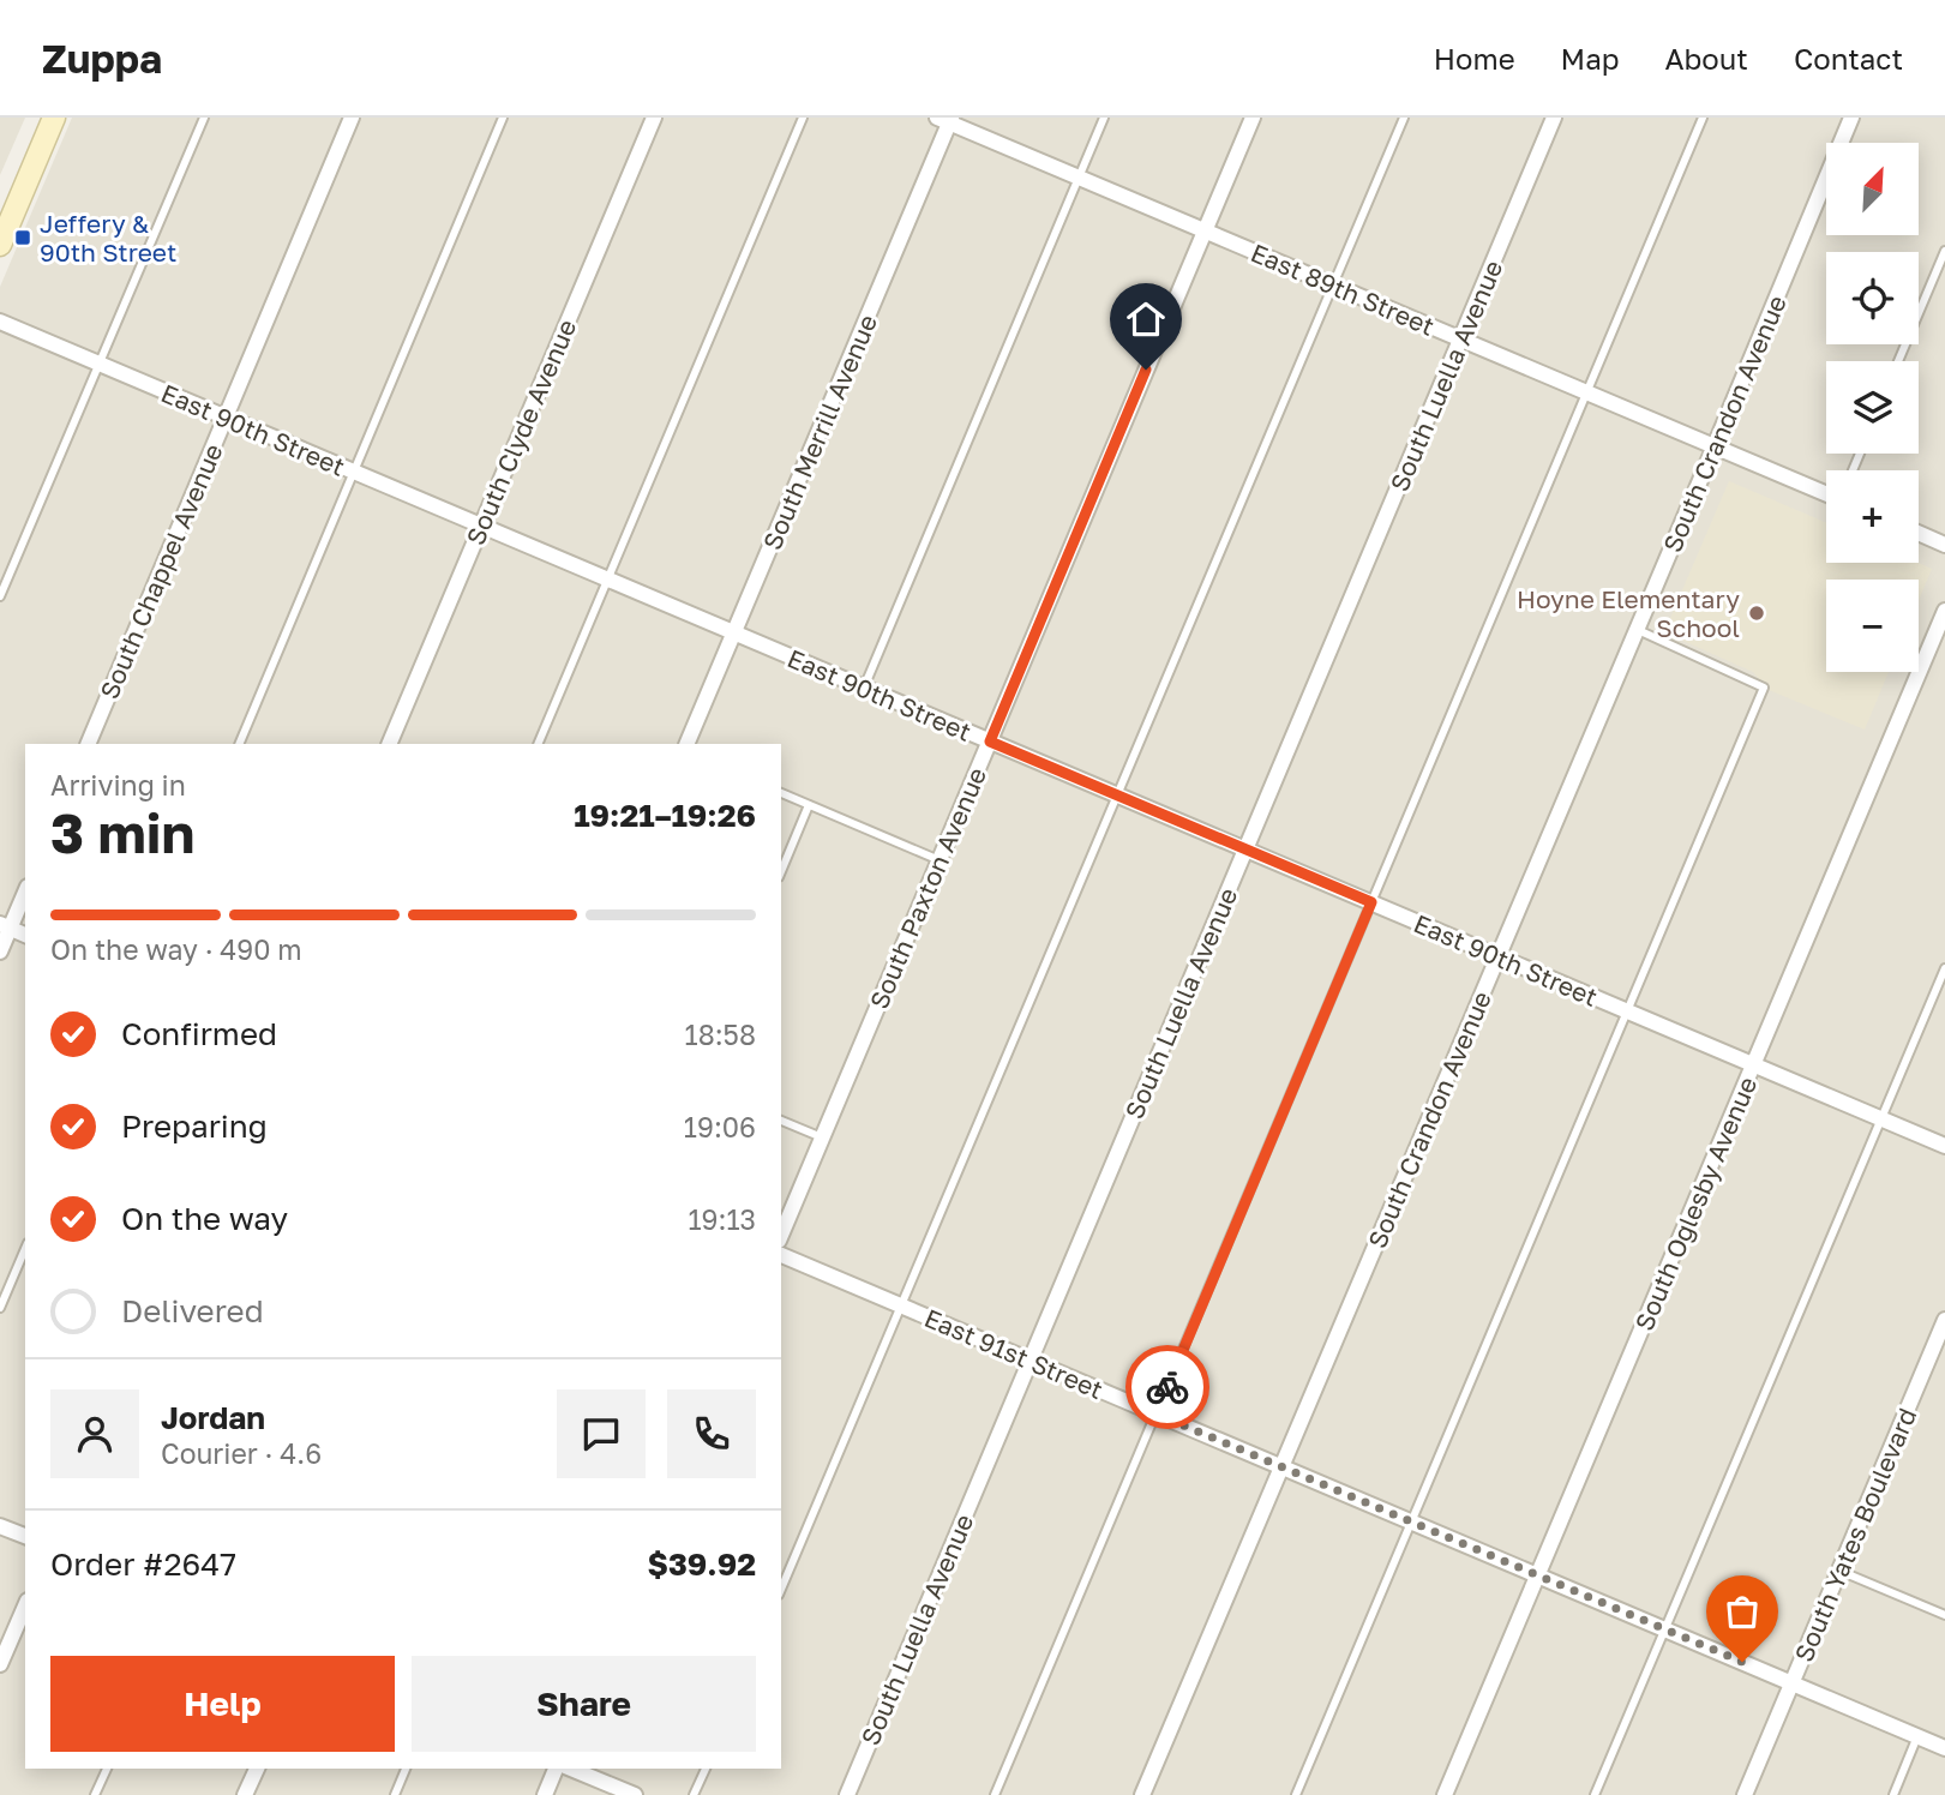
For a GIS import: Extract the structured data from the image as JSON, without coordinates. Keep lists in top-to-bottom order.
{
  "streets": {
    "street": [
      "East 89th Street",
      "South Luella Avenue",
      "South Crandon Avenue",
      "East 90th Street",
      "South Clyde Avenue",
      "South Merrill Avenue",
      "South Chappel Avenue",
      "South Paxton Avenue",
      "South Oglesby Avenue",
      "East 91st Street",
      "South Yates Boulevard"
    ]
  },
  "crossings": [
    ["East 89th Street", "South Luella Avenue"],
    ["East 89th Street", "South Crandon Avenue"],
    ["East 89th Street", "South Merrill Avenue"],
    ["East 89th Street", "South Paxton Avenue"],
    ["South Luella Avenue", "East 90th Street"],
    ["South Luella Avenue", "East 91st Street"],
    ["South Crandon Avenue", "East 90th Street"],
    ["South Crandon Avenue", "East 91st Street"],
    ["East 90th Street", "South Clyde Avenue"],
    ["East 90th Street", "South Merrill Avenue"],
    ["East 90th Street", "South Chappel Avenue"],
    ["East 90th Street", "South Paxton Avenue"],
    ["East 90th Street", "South Oglesby Avenue"],
    ["South Oglesby Avenue", "East 91st Street"],
    ["East 91st Street", "South Yates Boulevard"]
  ],
  "places": {
    "transit": ["Jeffery & 90th Street"],
    "other": ["Hoyne Elementary School"]
  },
  "north": "top right",
  "page": {
    "header": "Zuppa",
    "nav": [
      "Home",
      "Map",
      "About",
      "Contact"
    ],
    "map_buttons": ["+", "−"],
    "heading": ["3 min", "Arriving in", "19:21–19:26"],
    "panel": [
      "Jordan",
      "Courier · 4.6",
      "Order #2647",
      "$39.92"
    ],
    "bar": "On the way · 490 m",
    "list": [
      ["Confirmed", "18:58"],
      ["Preparing", "19:06"],
      ["On the way", "19:13"],
      "Delivered"
    ],
    "buttons": ["Help", "Share"]
  }
}
